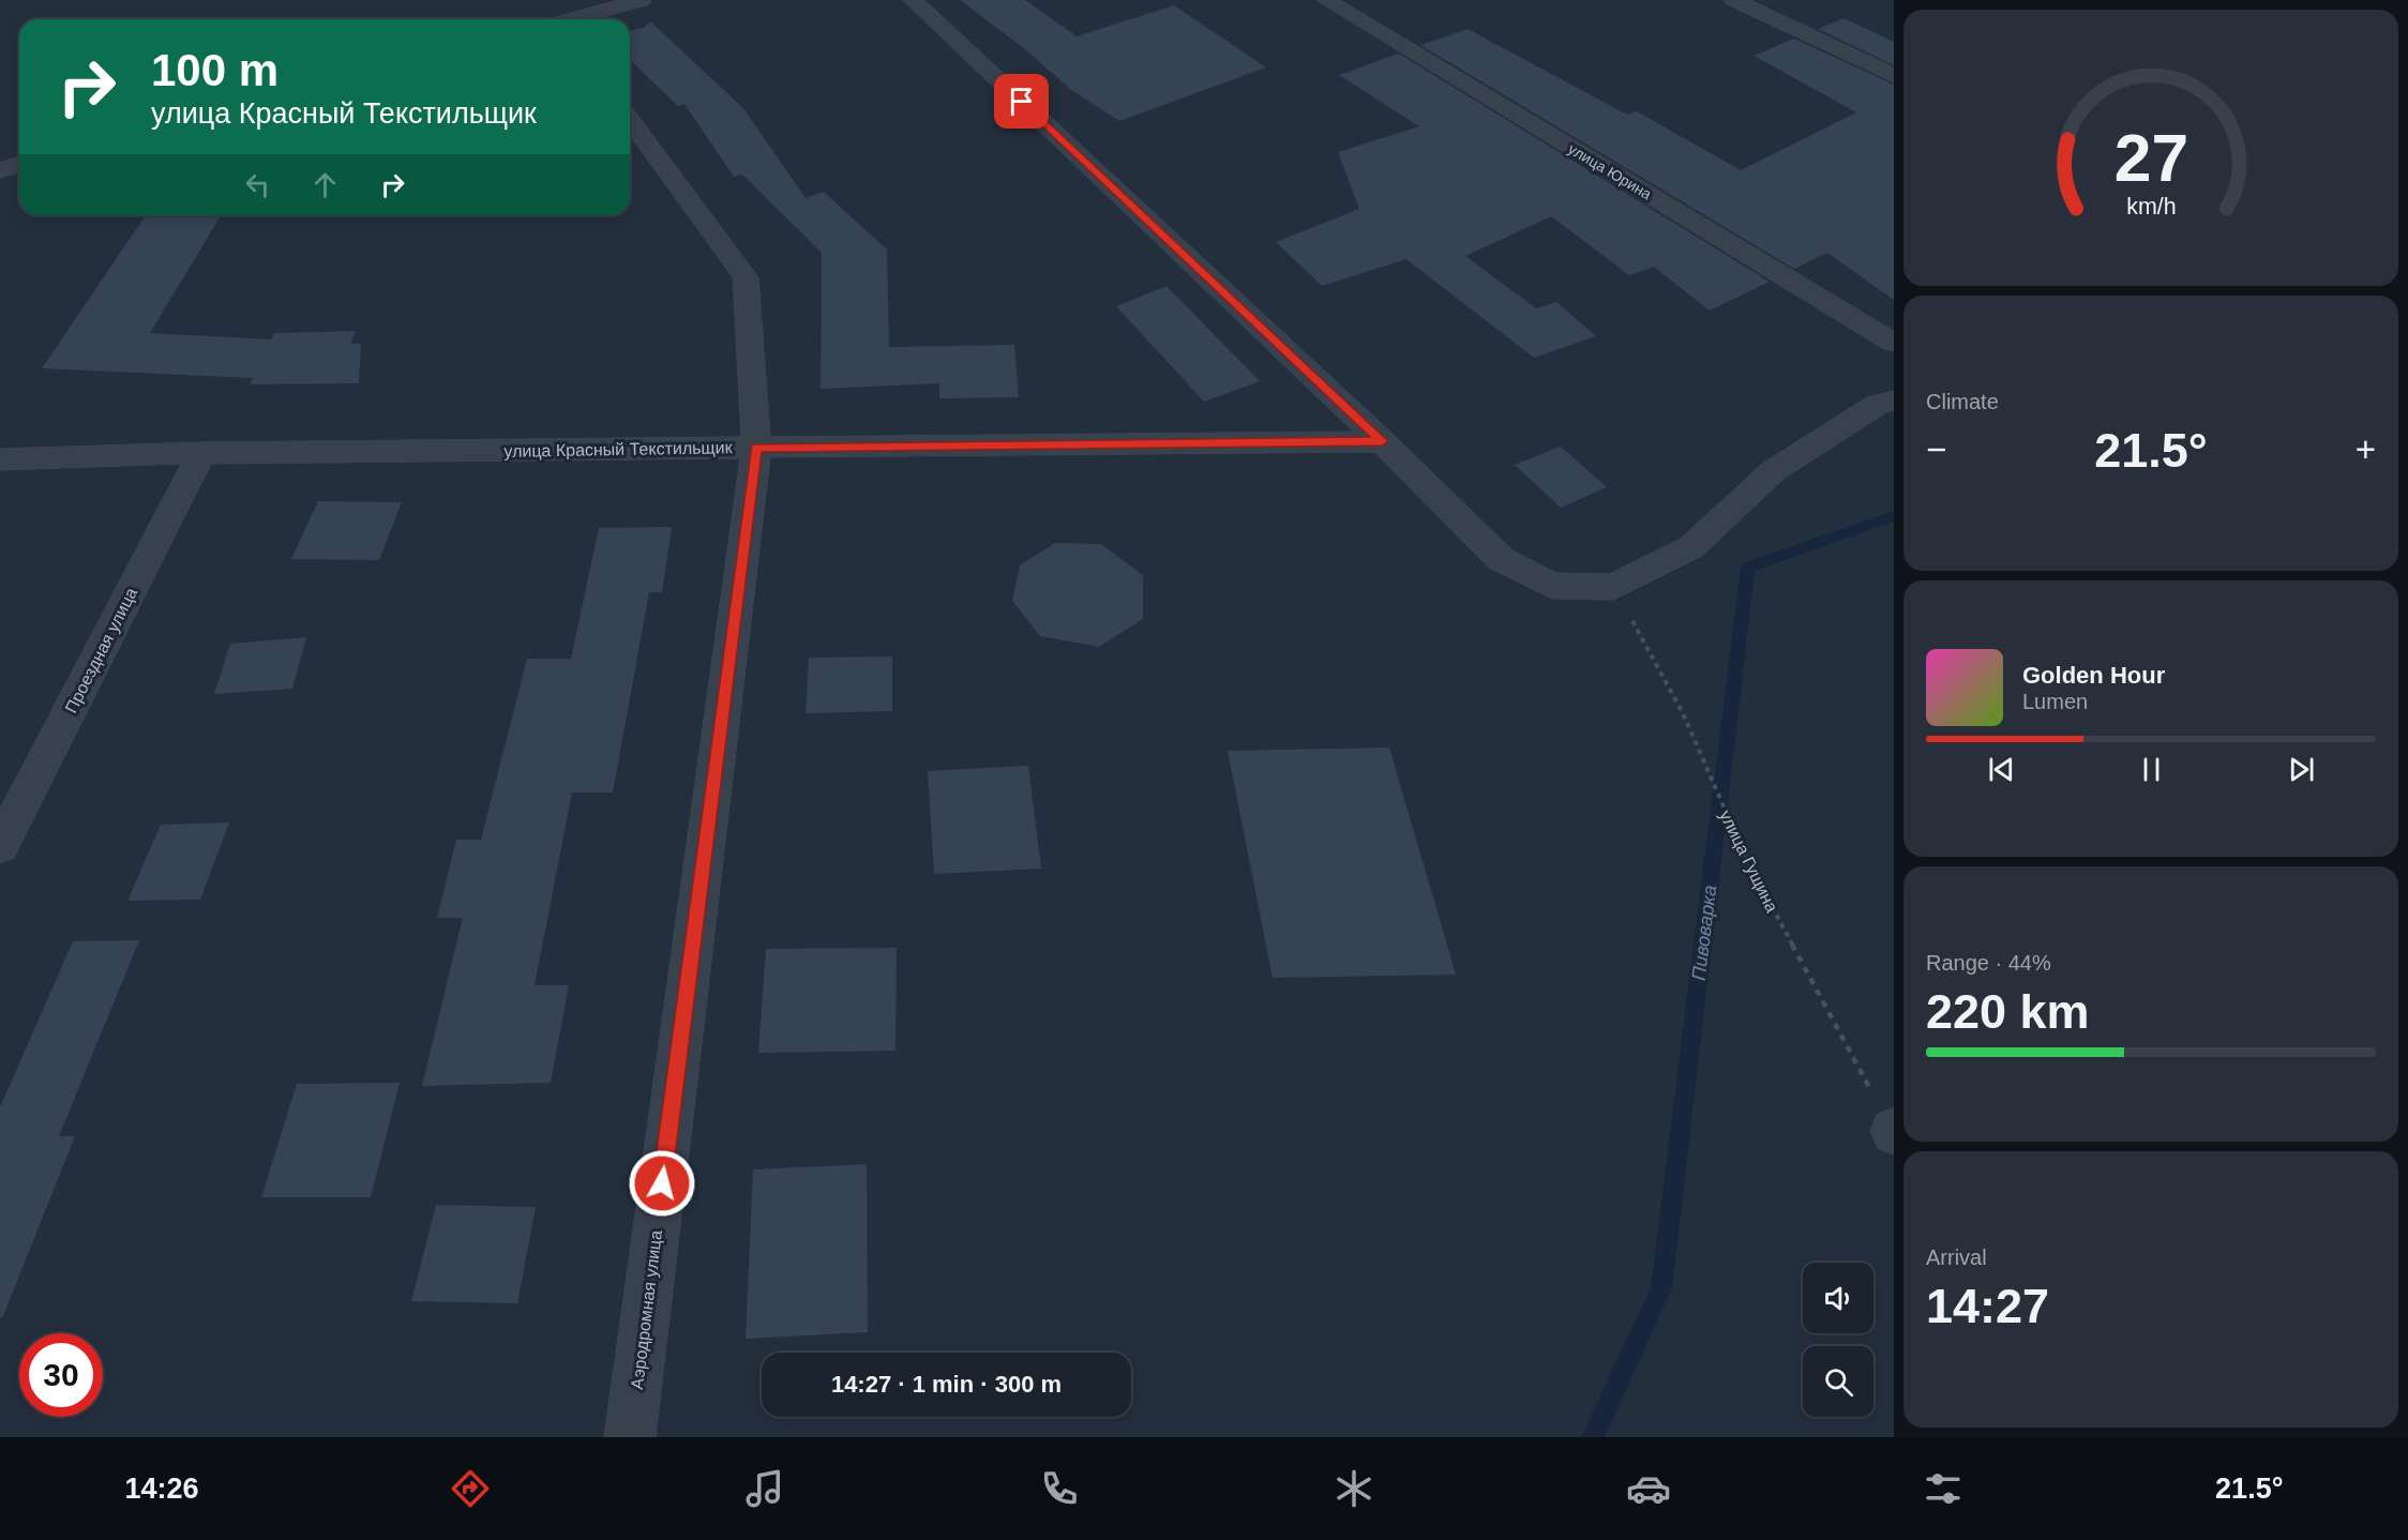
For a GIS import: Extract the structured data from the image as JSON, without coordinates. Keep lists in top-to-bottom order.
{
  "streets": {
    "street": [
      "улица Юрина",
      "улица Красный Текстильщик",
      "Проездная улица",
      "Аэродромная улица"
    ],
    "path": ["улица Гущина"]
  },
  "crossings": [
    ["улица Красный Текстильщик", "Проездная улица"],
    ["улица Красный Текстильщик", "Аэродромная улица"]
  ],
  "water": ["Пивоварка"],
  "page": {
    "turn": ["100 m", "улица Красный Текстильщик"],
    "tile": [
      "Climate",
      ["Range · 44%", "220 km"],
      ["Arrival", "14:27"]
    ],
    "heat": ["−", "21.5°", "+"],
    "song": ["Golden Hour", "Lumen"],
    "limit": "30",
    "trip": "14:27 · 1 min · 300 m",
    "tabs": ["14:26", "21.5°"],
    "gauge": ["27", "km/h"]
  }
}
